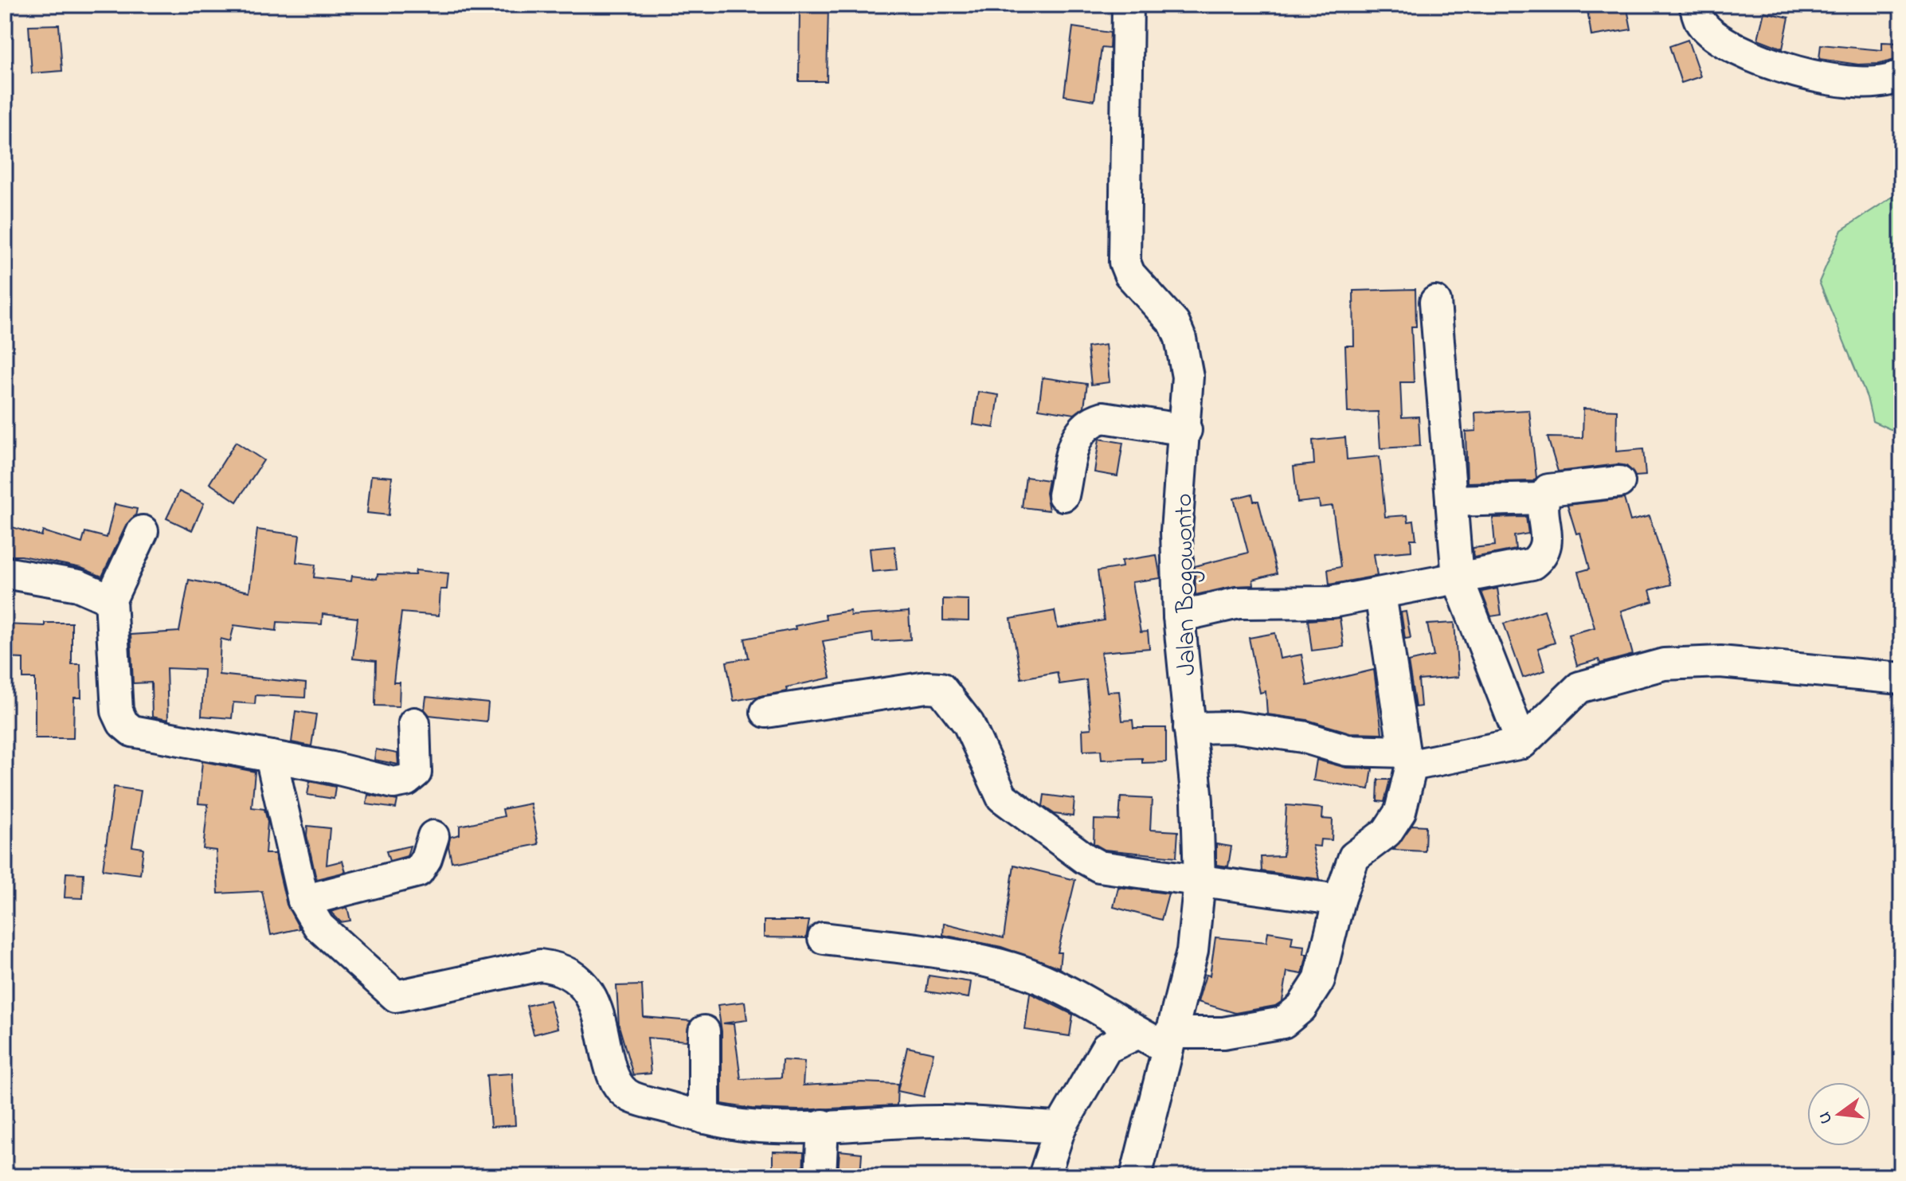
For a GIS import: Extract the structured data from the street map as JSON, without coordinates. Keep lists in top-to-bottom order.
{
  "streets": {
    "street": ["Jalan Bogowonto"]
  },
  "north": "left"
}
